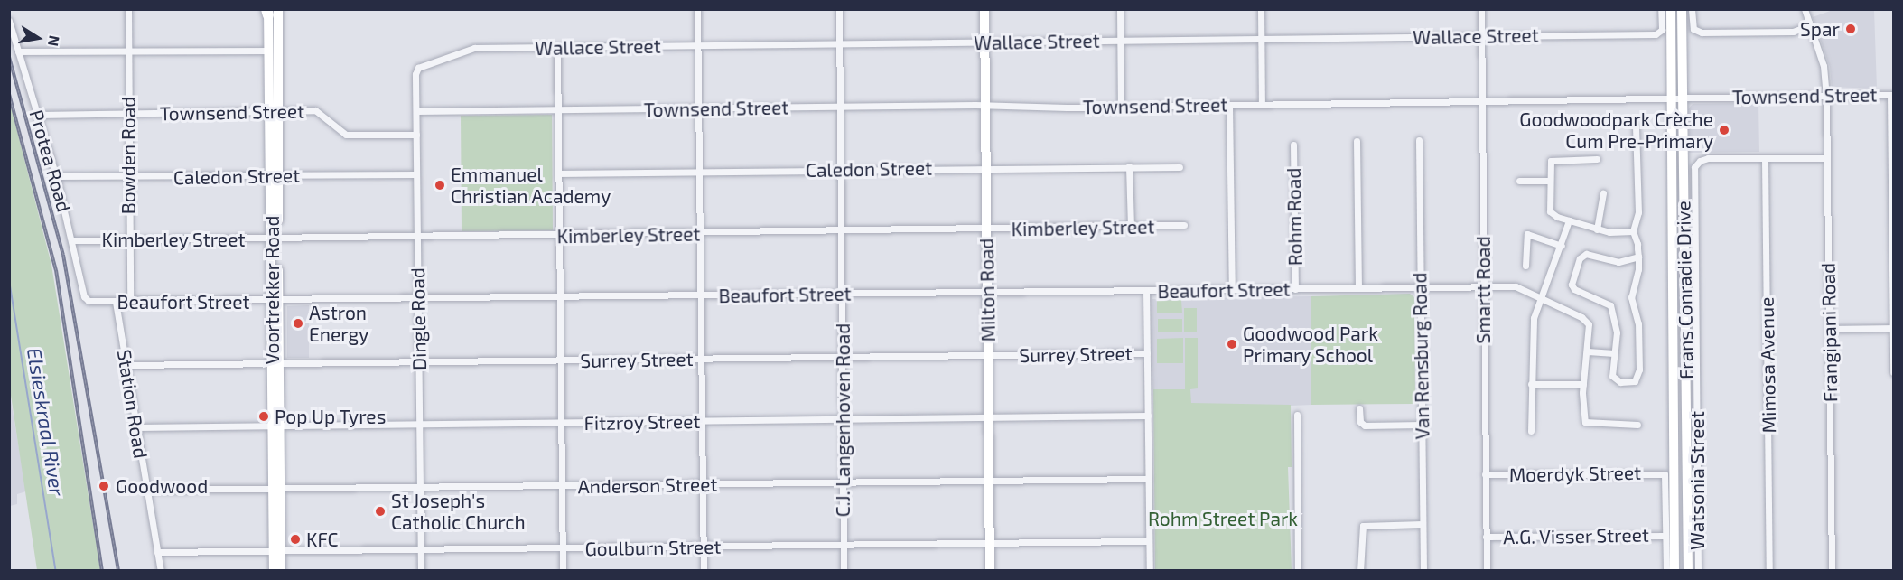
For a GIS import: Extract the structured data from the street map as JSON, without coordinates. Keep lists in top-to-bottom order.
{
  "streets": {
    "main road": ["Voortrekker Road", "Milton Road", "Frans Conradie Drive"],
    "street": [
      "Wallace Street",
      "Townsend Street",
      "Bowden Road",
      "Protea Road",
      "Caledon Street",
      "Rohm Road",
      "Kimberley Street",
      "Beaufort Street",
      "Smartt Road",
      "Dingle Road",
      "Frangipani Road",
      "Surrey Street",
      "Van Rensburg Road",
      "Mimosa Avenue",
      "Station Road",
      "C.J. Langenhoven Road",
      "Fitzroy Street",
      "Moerdyk Street",
      "Watsonia Street",
      "Anderson Street",
      "A.G. Visser Street",
      "Goulburn Street"
    ]
  },
  "crossings": [
    ["Wallace Street", "Milton Road"],
    ["Wallace Street", "Smartt Road"],
    ["Wallace Street", "Dingle Road"],
    ["Wallace Street", "C.J. Langenhoven Road"],
    ["Townsend Street", "Bowden Road"],
    ["Townsend Street", "Protea Road"],
    ["Townsend Street", "Voortrekker Road"],
    ["Townsend Street", "Milton Road"],
    ["Townsend Street", "Smartt Road"],
    ["Townsend Street", "Frans Conradie Drive"],
    ["Townsend Street", "Dingle Road"],
    ["Townsend Street", "Frangipani Road"],
    ["Townsend Street", "C.J. Langenhoven Road"],
    ["Bowden Road", "Caledon Street"],
    ["Bowden Road", "Kimberley Street"],
    ["Bowden Road", "Beaufort Street"],
    ["Protea Road", "Caledon Street"],
    ["Protea Road", "Kimberley Street"],
    ["Protea Road", "Beaufort Street"],
    ["Caledon Street", "Voortrekker Road"],
    ["Caledon Street", "Milton Road"],
    ["Caledon Street", "Dingle Road"],
    ["Caledon Street", "C.J. Langenhoven Road"],
    ["Rohm Road", "Beaufort Street"],
    ["Kimberley Street", "Voortrekker Road"],
    ["Kimberley Street", "Milton Road"],
    ["Kimberley Street", "Dingle Road"],
    ["Kimberley Street", "C.J. Langenhoven Road"],
    ["Voortrekker Road", "Beaufort Street"],
    ["Voortrekker Road", "Surrey Street"],
    ["Voortrekker Road", "Fitzroy Street"],
    ["Voortrekker Road", "Anderson Street"],
    ["Voortrekker Road", "Goulburn Street"],
    ["Milton Road", "Beaufort Street"],
    ["Milton Road", "Surrey Street"],
    ["Milton Road", "Fitzroy Street"],
    ["Milton Road", "Anderson Street"],
    ["Milton Road", "Goulburn Street"],
    ["Beaufort Street", "Smartt Road"],
    ["Beaufort Street", "Dingle Road"],
    ["Beaufort Street", "Van Rensburg Road"],
    ["Beaufort Street", "Station Road"],
    ["Beaufort Street", "C.J. Langenhoven Road"],
    ["Smartt Road", "Moerdyk Street"],
    ["Smartt Road", "A.G. Visser Street"],
    ["Dingle Road", "Surrey Street"],
    ["Dingle Road", "Fitzroy Street"],
    ["Dingle Road", "Anderson Street"],
    ["Dingle Road", "Goulburn Street"],
    ["Surrey Street", "Station Road"],
    ["Surrey Street", "C.J. Langenhoven Road"],
    ["Mimosa Avenue", "Watsonia Street"],
    ["Station Road", "Fitzroy Street"],
    ["Station Road", "Anderson Street"],
    ["Station Road", "Goulburn Street"],
    ["C.J. Langenhoven Road", "Fitzroy Street"],
    ["C.J. Langenhoven Road", "Anderson Street"],
    ["C.J. Langenhoven Road", "Goulburn Street"],
    ["Moerdyk Street", "A.G. Visser Street"]
  ],
  "water": ["Elsieskraal River"],
  "parks": ["Rohm Street Park"],
  "places": [
    "Spar",
    "Goodwoodpark Crèche Cum Pre-Primary",
    "Emmanuel Christian Academy",
    "Astron Energy",
    "Goodwood Park Primary School",
    "Pop Up Tyres",
    "Goodwood",
    "St Joseph's Catholic Church",
    "KFC"
  ],
  "north": "right"
}
